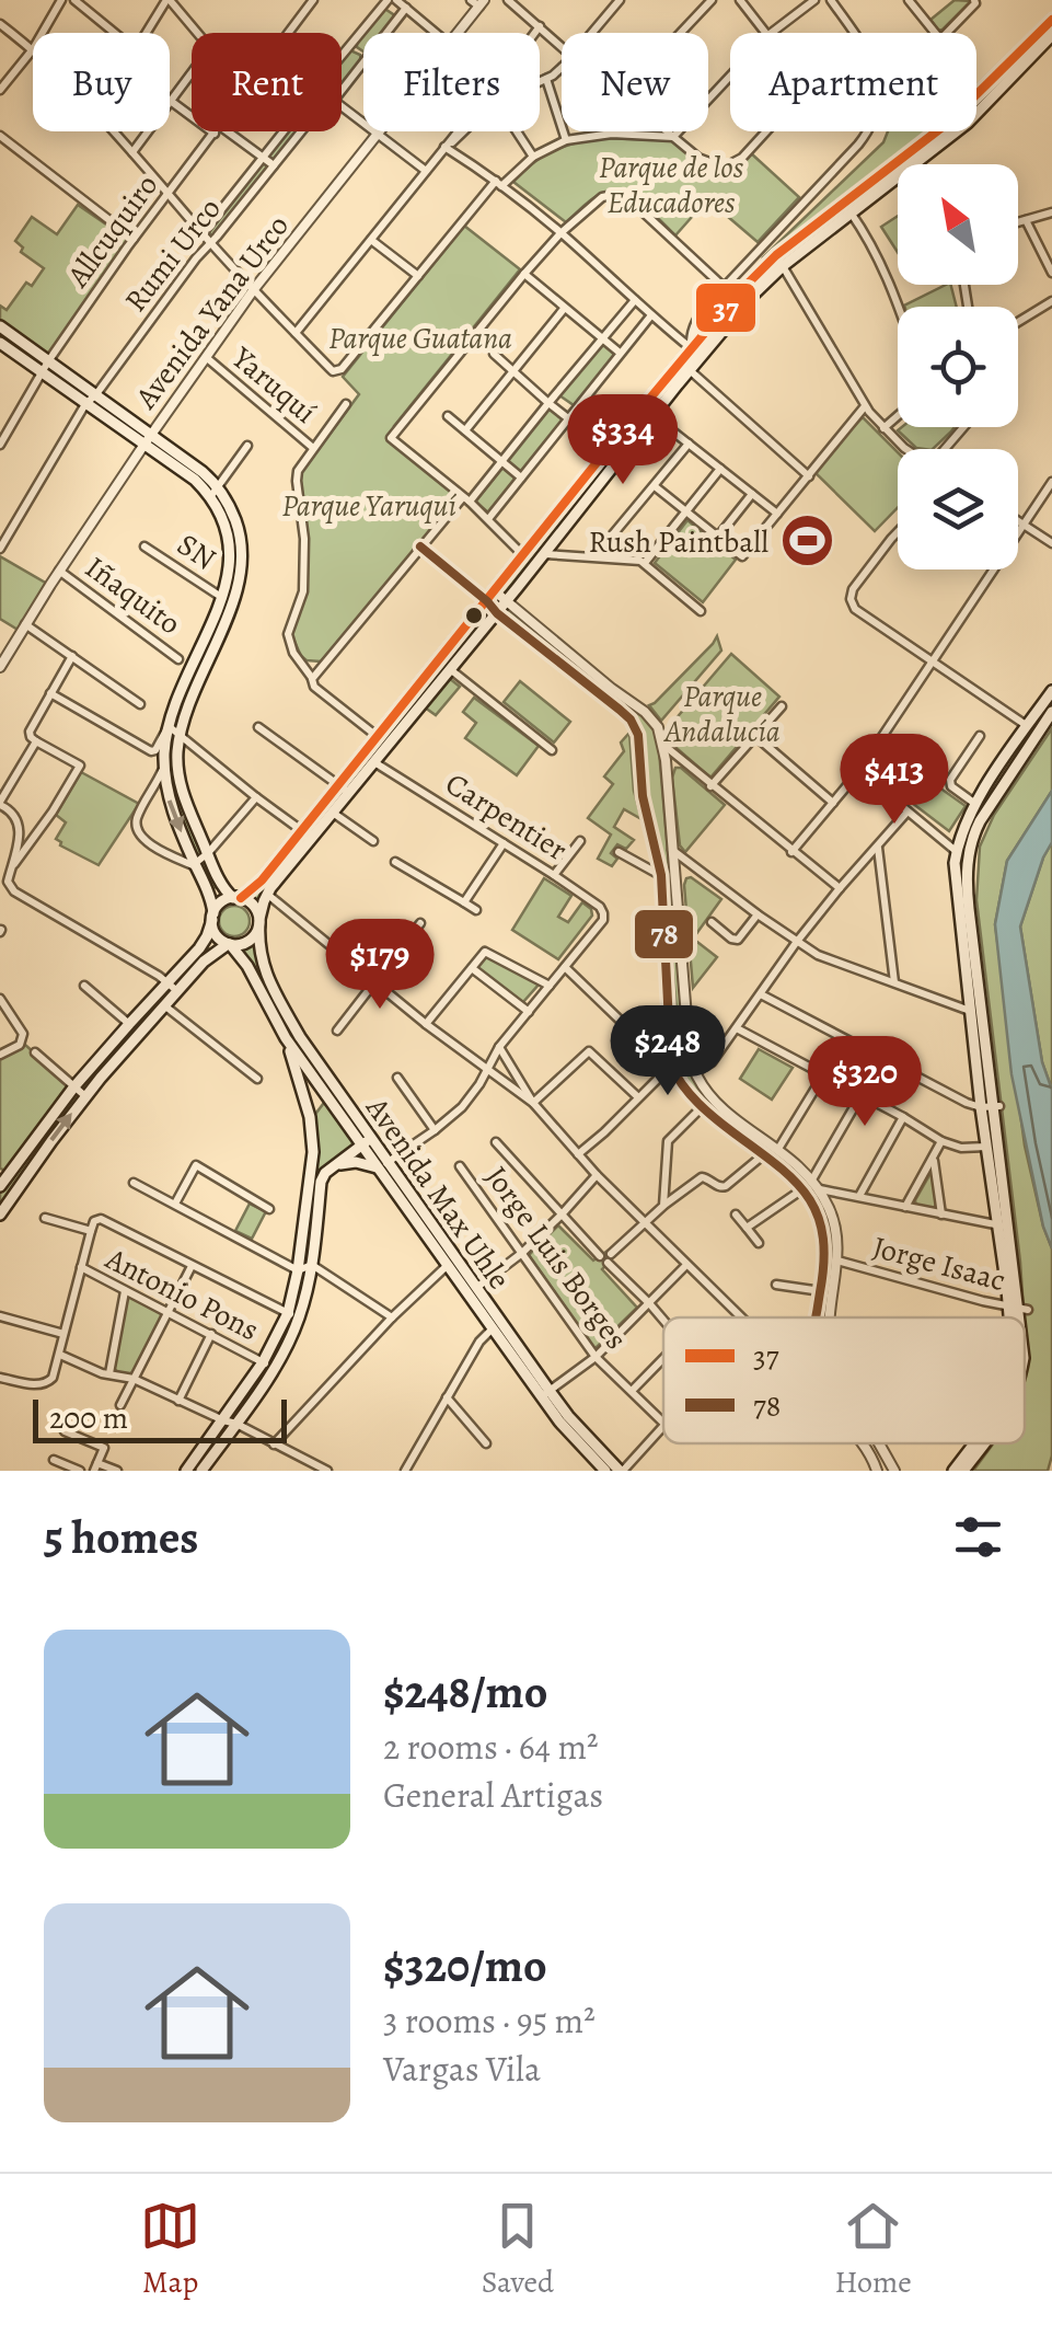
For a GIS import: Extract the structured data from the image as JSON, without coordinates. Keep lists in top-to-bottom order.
{
  "streets": {
    "main road": ["Avenida Max Uhle"],
    "street": [
      "Allcuquiro",
      "Rumi Urco",
      "Avenida Yana Urco",
      "Yaruquí",
      "SN",
      "Iñaquito",
      "Carpentier",
      "Jorge Luis Borges",
      "Jorge Isaac",
      "Antonio Pons"
    ]
  },
  "crossings": [
    ["Avenida Yana Urco", "Yaruquí"],
    ["Avenida Yana Urco", "Iñaquito"]
  ],
  "parks": [
    "Parque de los Educadores",
    "Parque Guatana",
    "Parque Yaruquí",
    "Parque Andalucía"
  ],
  "places": {
    "sports": ["Rush Paintball"]
  },
  "lines": ["transit line 37", "transit line 78"],
  "legend": ["37", "78"],
  "scale_bar": "200 m",
  "north": "top left",
  "page": {
    "chip": [
      "Buy",
      "Rent",
      "Filters",
      "New",
      "Apartment"
    ],
    "price": [
      "$334",
      "$413",
      "$179",
      "$248",
      "$320"
    ],
    "scale": "200 m",
    "heading": "5 homes",
    "list": [
      {
        "name": "$248/mo",
        "note": "2 rooms · 64 m² · General Artigas"
      },
      {
        "name": "$320/mo",
        "note": "3 rooms · 95 m² · Vargas Vila"
      }
    ],
    "tabs": ["Map", "Saved", "Home"]
  }
}
